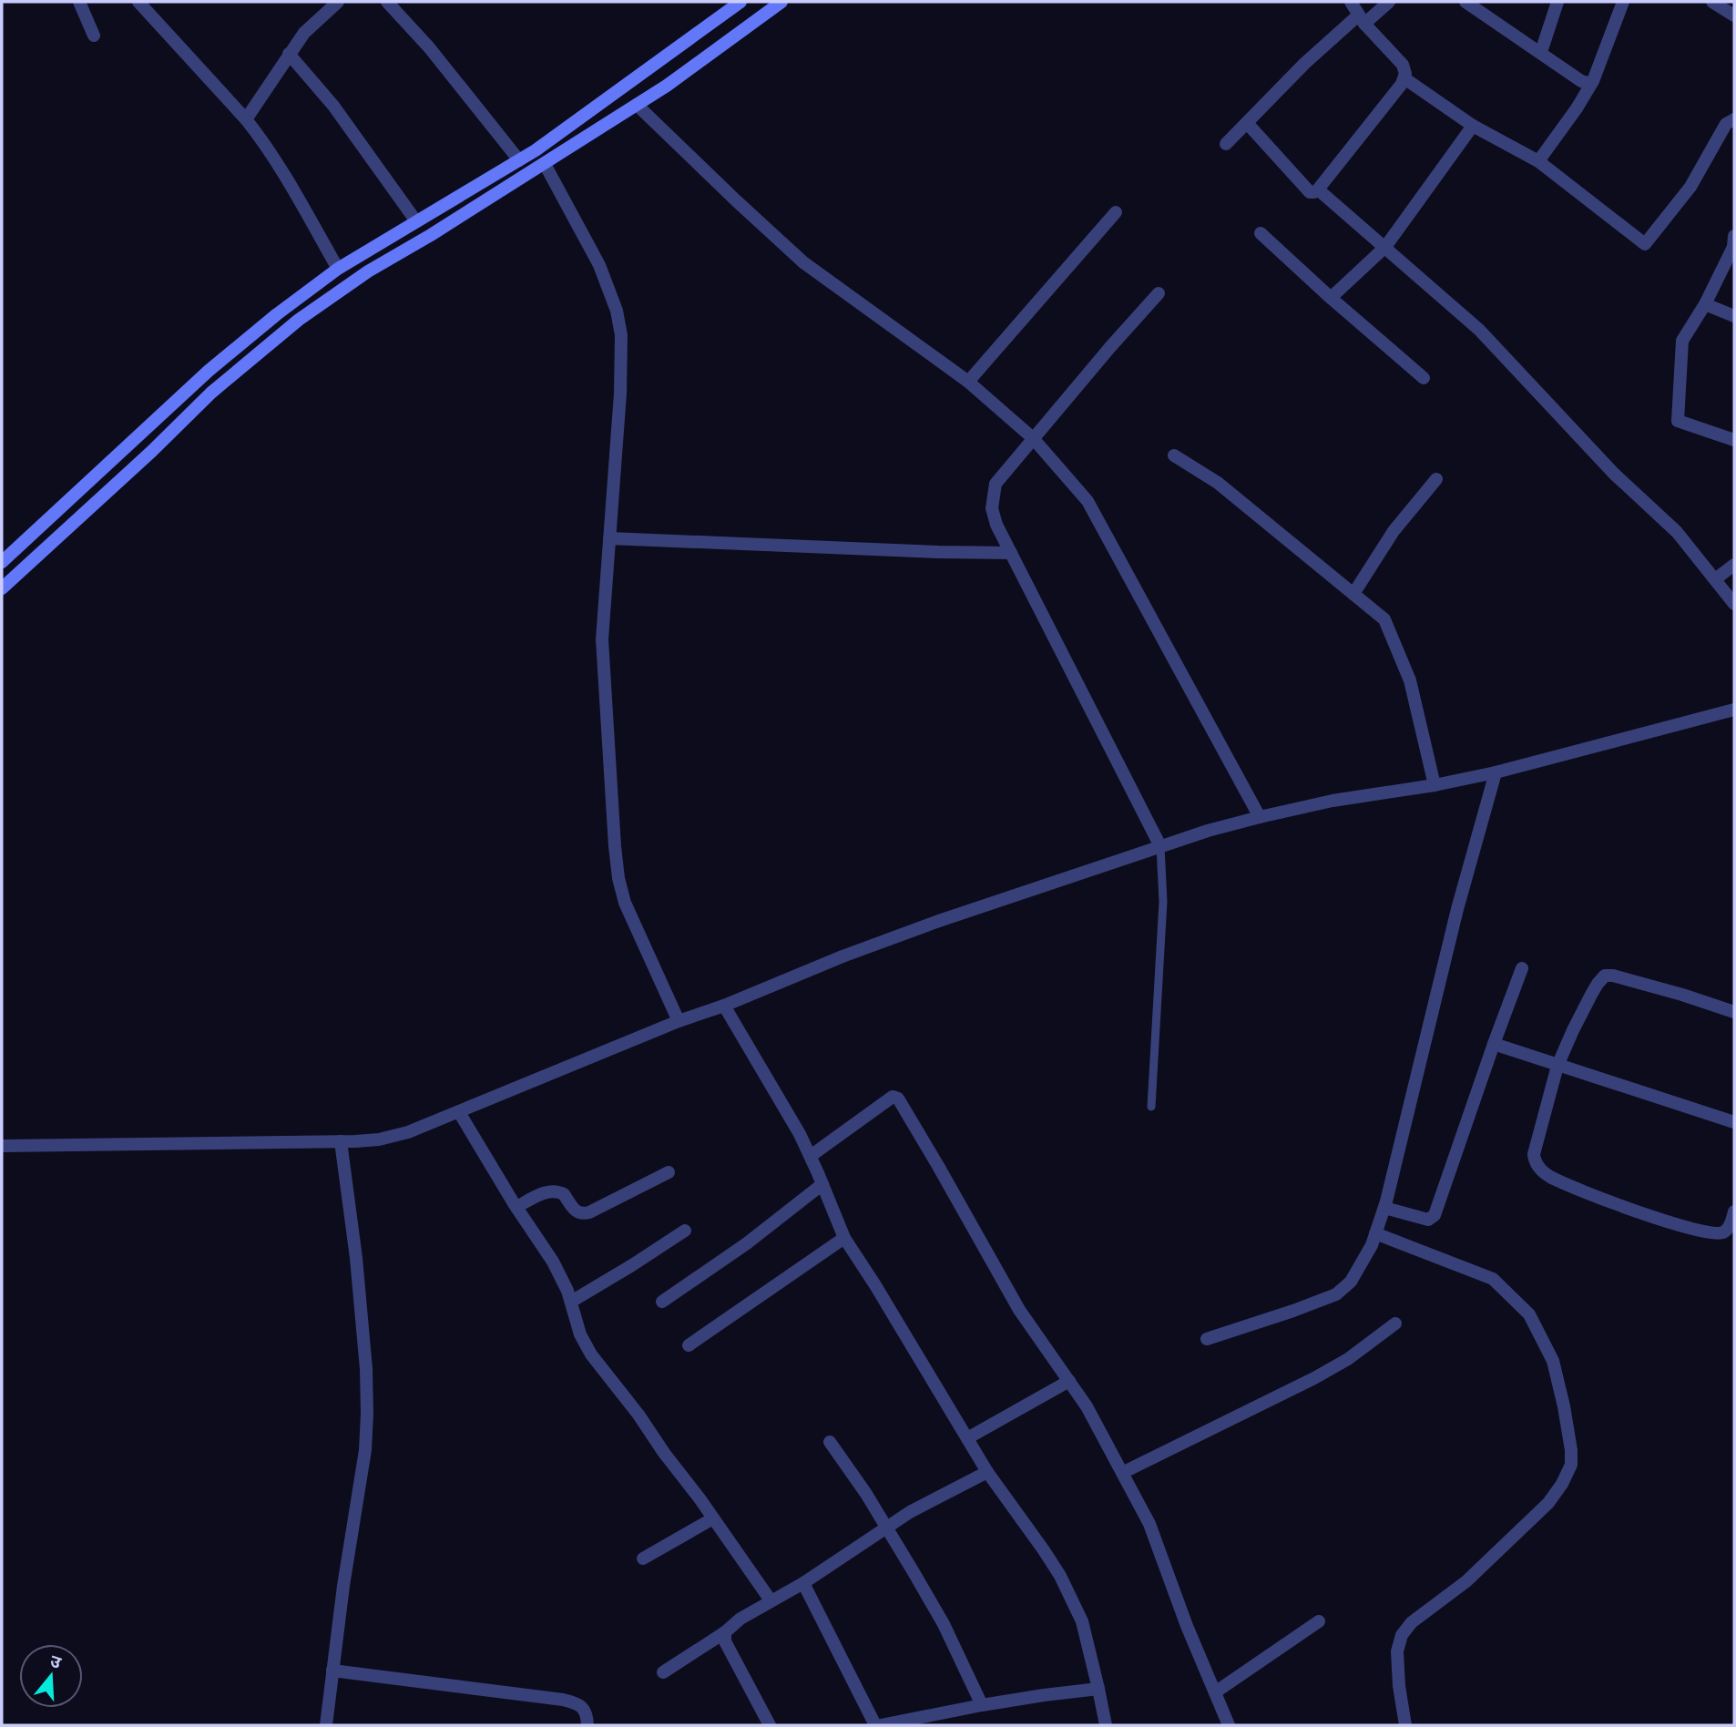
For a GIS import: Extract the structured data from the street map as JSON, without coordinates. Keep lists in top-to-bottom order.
{
  "north": "top"
}
